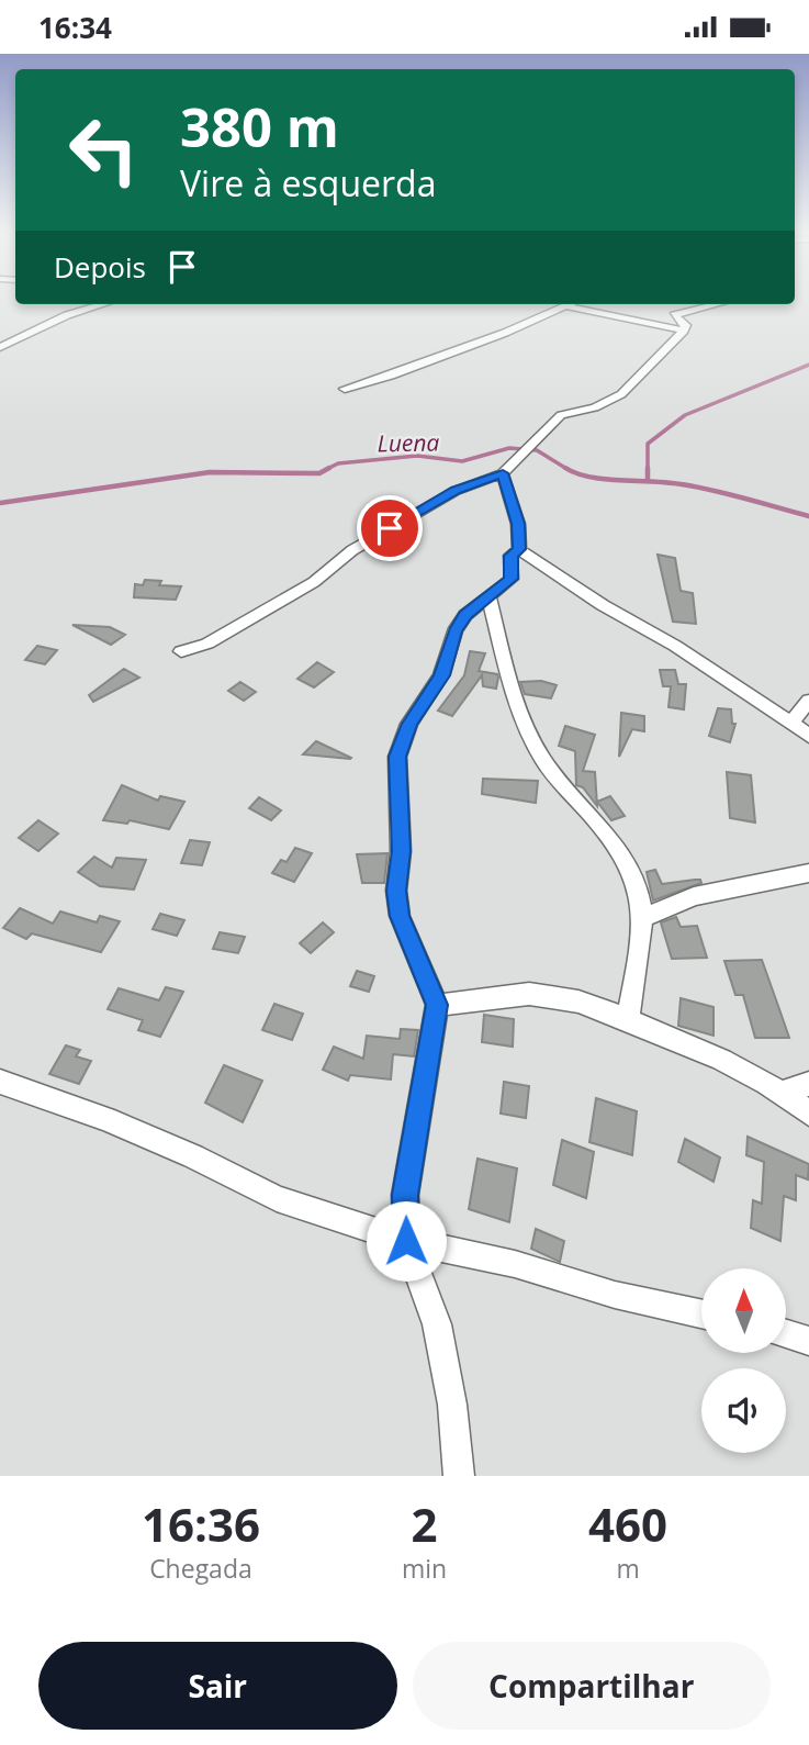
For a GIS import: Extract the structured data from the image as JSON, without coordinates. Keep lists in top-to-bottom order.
{
  "water": ["Luena"],
  "north": "top",
  "page": {
    "status": "16:34",
    "turn": ["380 m", "Vire à esquerda"],
    "then": "Depois",
    "eta": [
      "16:36",
      "Chegada",
      "2",
      "min",
      "460",
      "m"
    ],
    "buttons": ["Sair", "Compartilhar"]
  }
}
